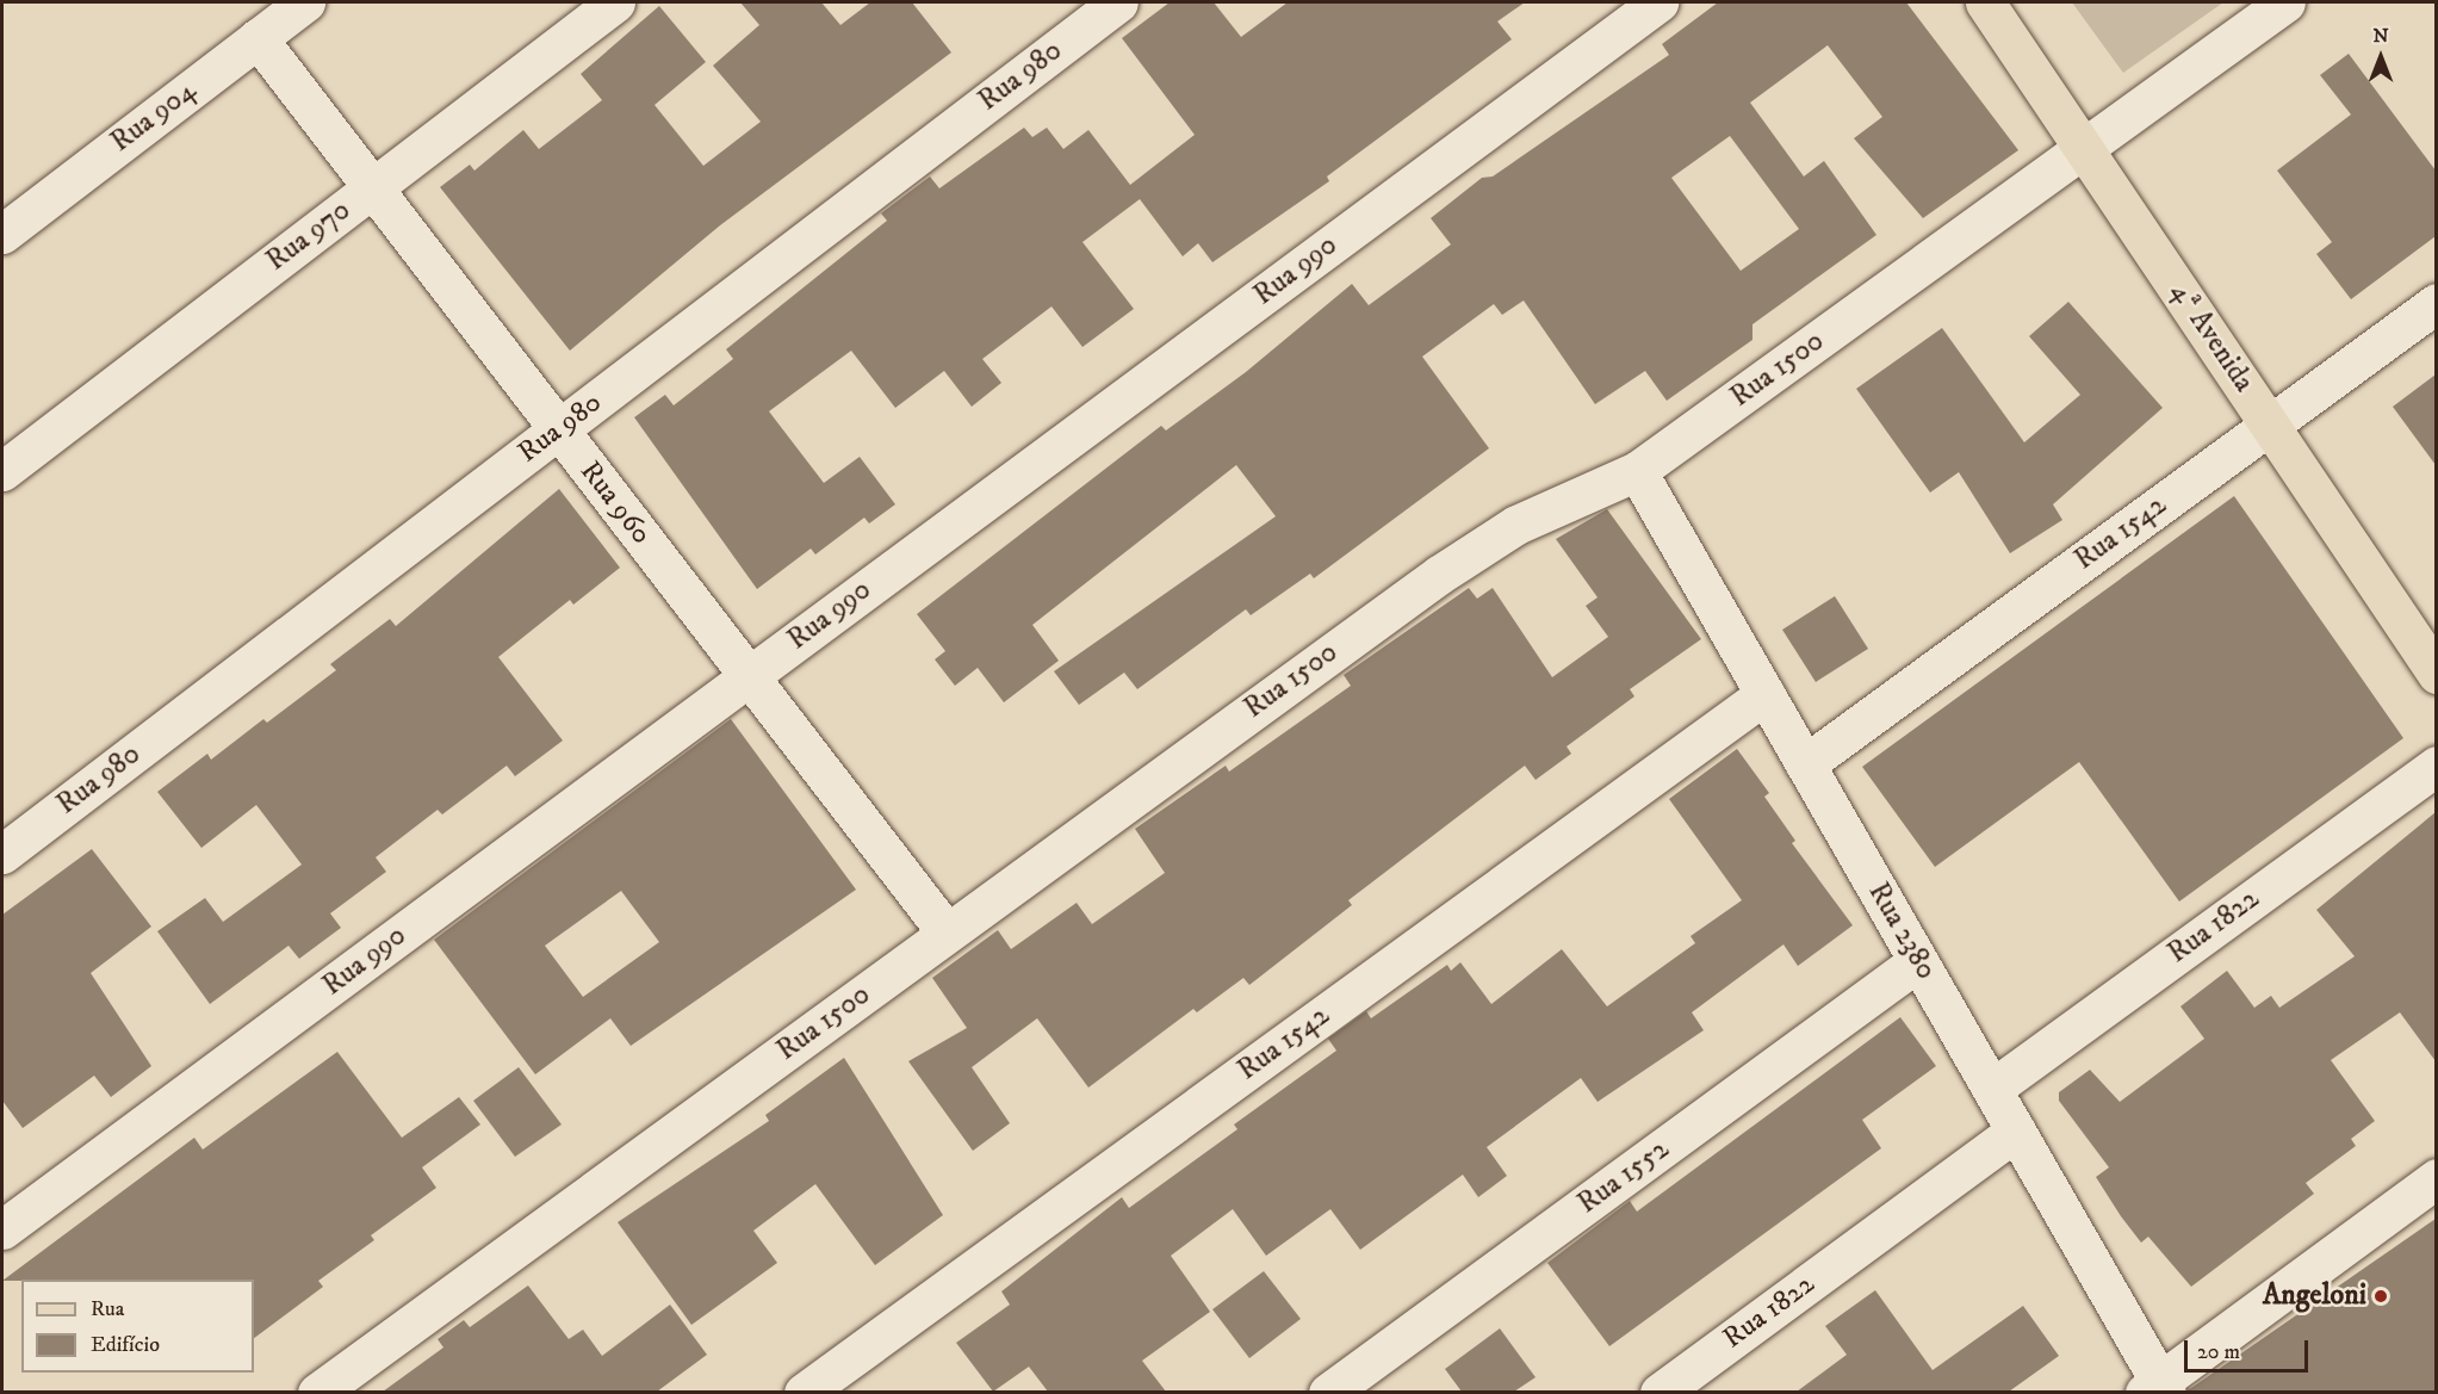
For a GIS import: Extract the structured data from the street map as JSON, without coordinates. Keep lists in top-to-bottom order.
{
  "streets": {
    "main road": ["4ª Avenida"],
    "street": [
      "Rua 980",
      "Rua 904",
      "Rua 970",
      "Rua 990",
      "Rua 1500",
      "Rua 960",
      "Rua 1542",
      "Rua 1822",
      "Rua 2380",
      "Rua 1552"
    ]
  },
  "crossings": [
    ["Rua 980", "Rua 960"],
    ["Rua 904", "Rua 960"],
    ["Rua 970", "Rua 960"],
    ["Rua 990", "Rua 960"],
    ["4ª Avenida", "Rua 1500"],
    ["4ª Avenida", "Rua 1542"],
    ["Rua 1500", "Rua 960"],
    ["Rua 1500", "Rua 2380"],
    ["Rua 1542", "Rua 2380"],
    ["Rua 1822", "Rua 2380"],
    ["Rua 2380", "Rua 1552"]
  ],
  "places": ["Angeloni"],
  "legend": ["Rua", "Edifício"],
  "scale_bar": "20 m",
  "north": "top"
}
